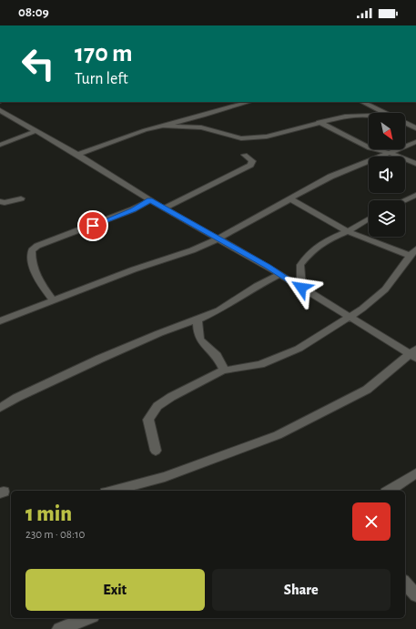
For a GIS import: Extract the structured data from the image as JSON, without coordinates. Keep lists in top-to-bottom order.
{
  "north": "bottom right",
  "page": {
    "status": "08:09",
    "turn": ["170 m", "Turn left"],
    "heading": ["1 min", "230 m · 08:10"],
    "buttons": ["Exit", "Share"]
  }
}
